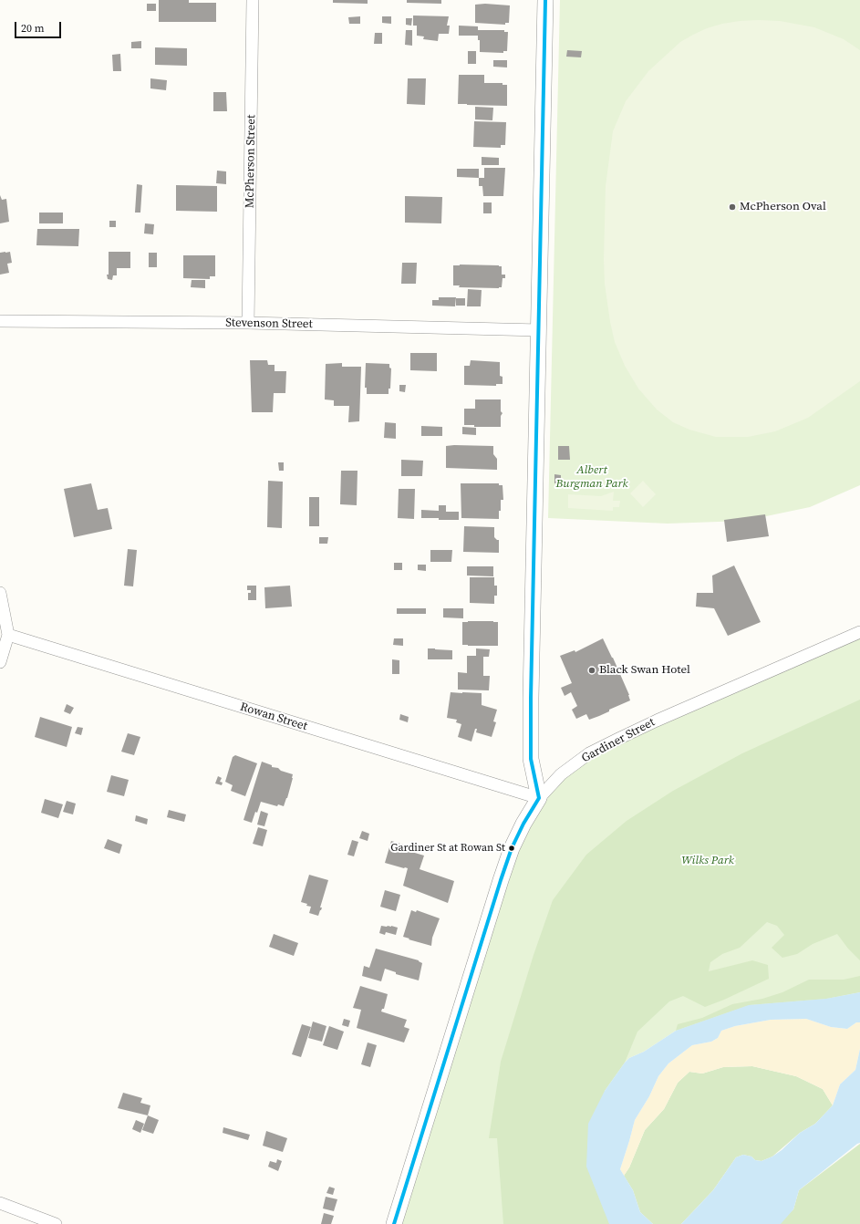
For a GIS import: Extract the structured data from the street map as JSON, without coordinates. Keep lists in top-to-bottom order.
{
  "streets": {
    "street": [
      "McPherson Street",
      "Stevenson Street",
      "Rowan Street",
      "Gardiner Street"
    ]
  },
  "crossings": [
    ["McPherson Street", "Stevenson Street"],
    ["Rowan Street", "Gardiner Street"]
  ],
  "parks": ["Albert Burgman Park", "Wilks Park"],
  "places": ["McPherson Oval", "Black Swan Hotel", "Gardiner St at Rowan St"],
  "scale_bar": "20 m"
}
